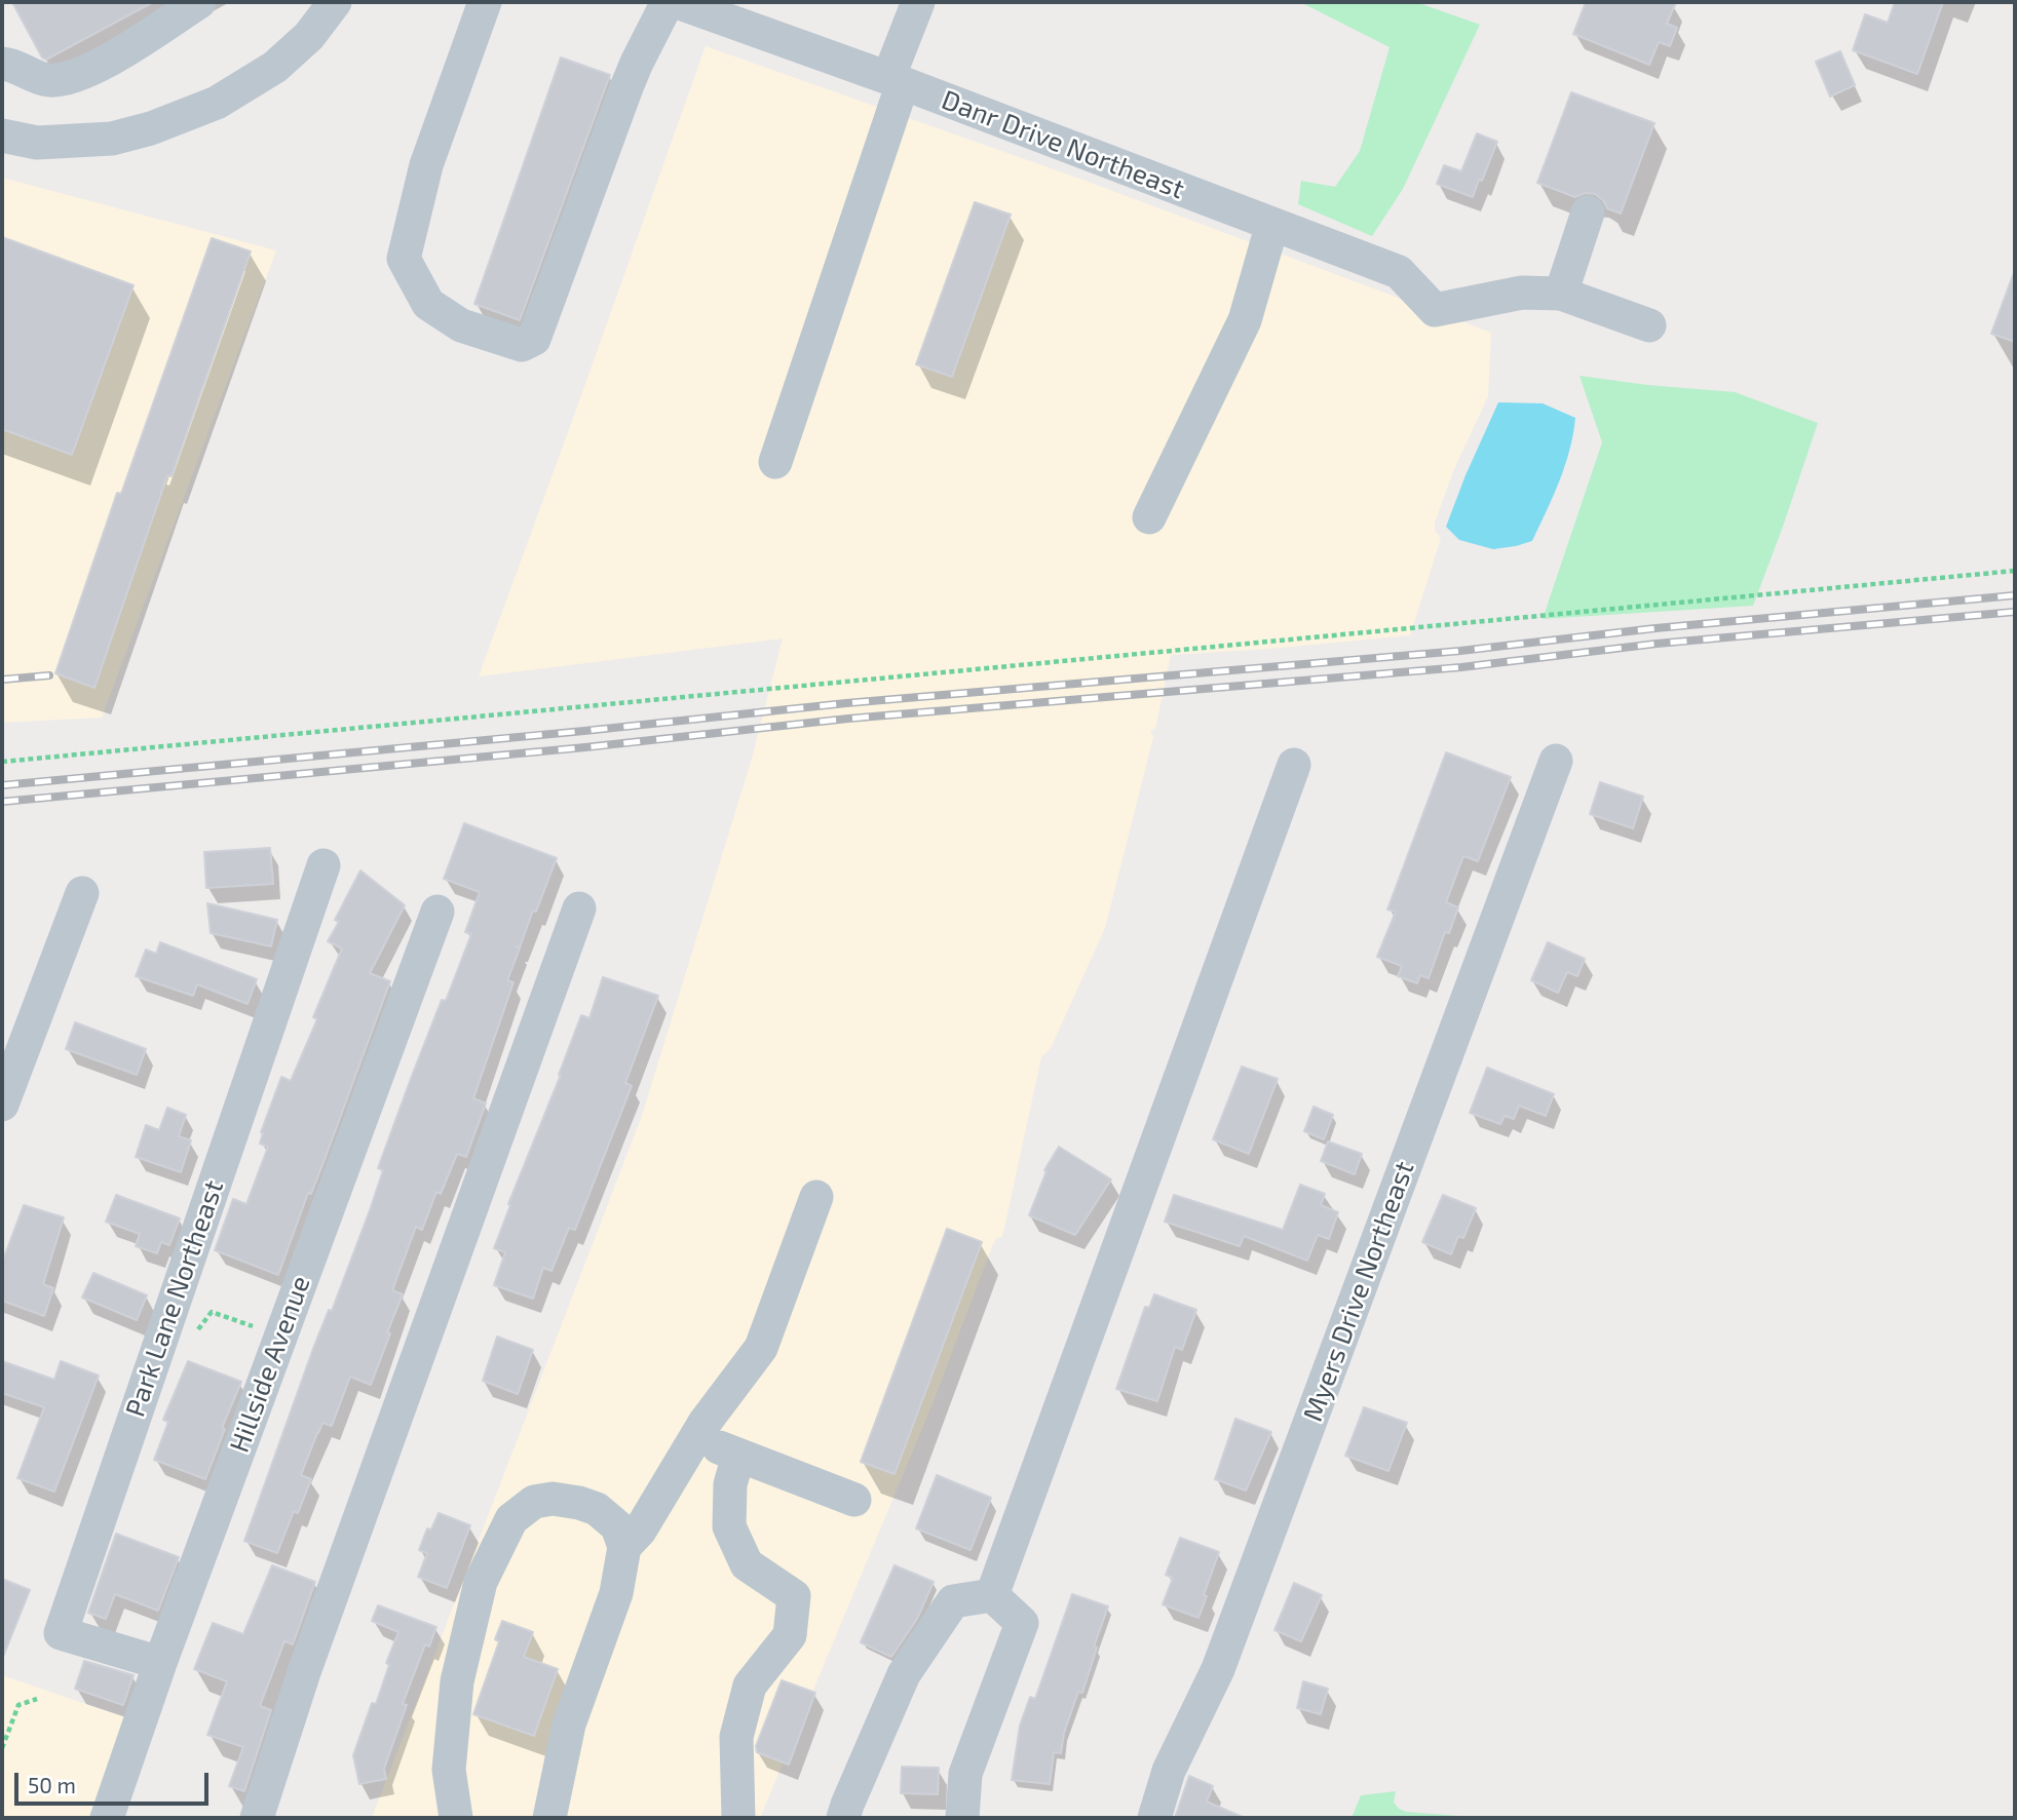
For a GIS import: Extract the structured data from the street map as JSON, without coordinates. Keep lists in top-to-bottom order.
{
  "streets": {
    "street": [
      "Danr Drive Northeast",
      "Myers Drive Northeast",
      "Park Lane Northeast",
      "Hillside Avenue"
    ]
  },
  "crossings": [
    ["Park Lane Northeast", "Hillside Avenue"]
  ],
  "scale_bar": "50 m"
}
